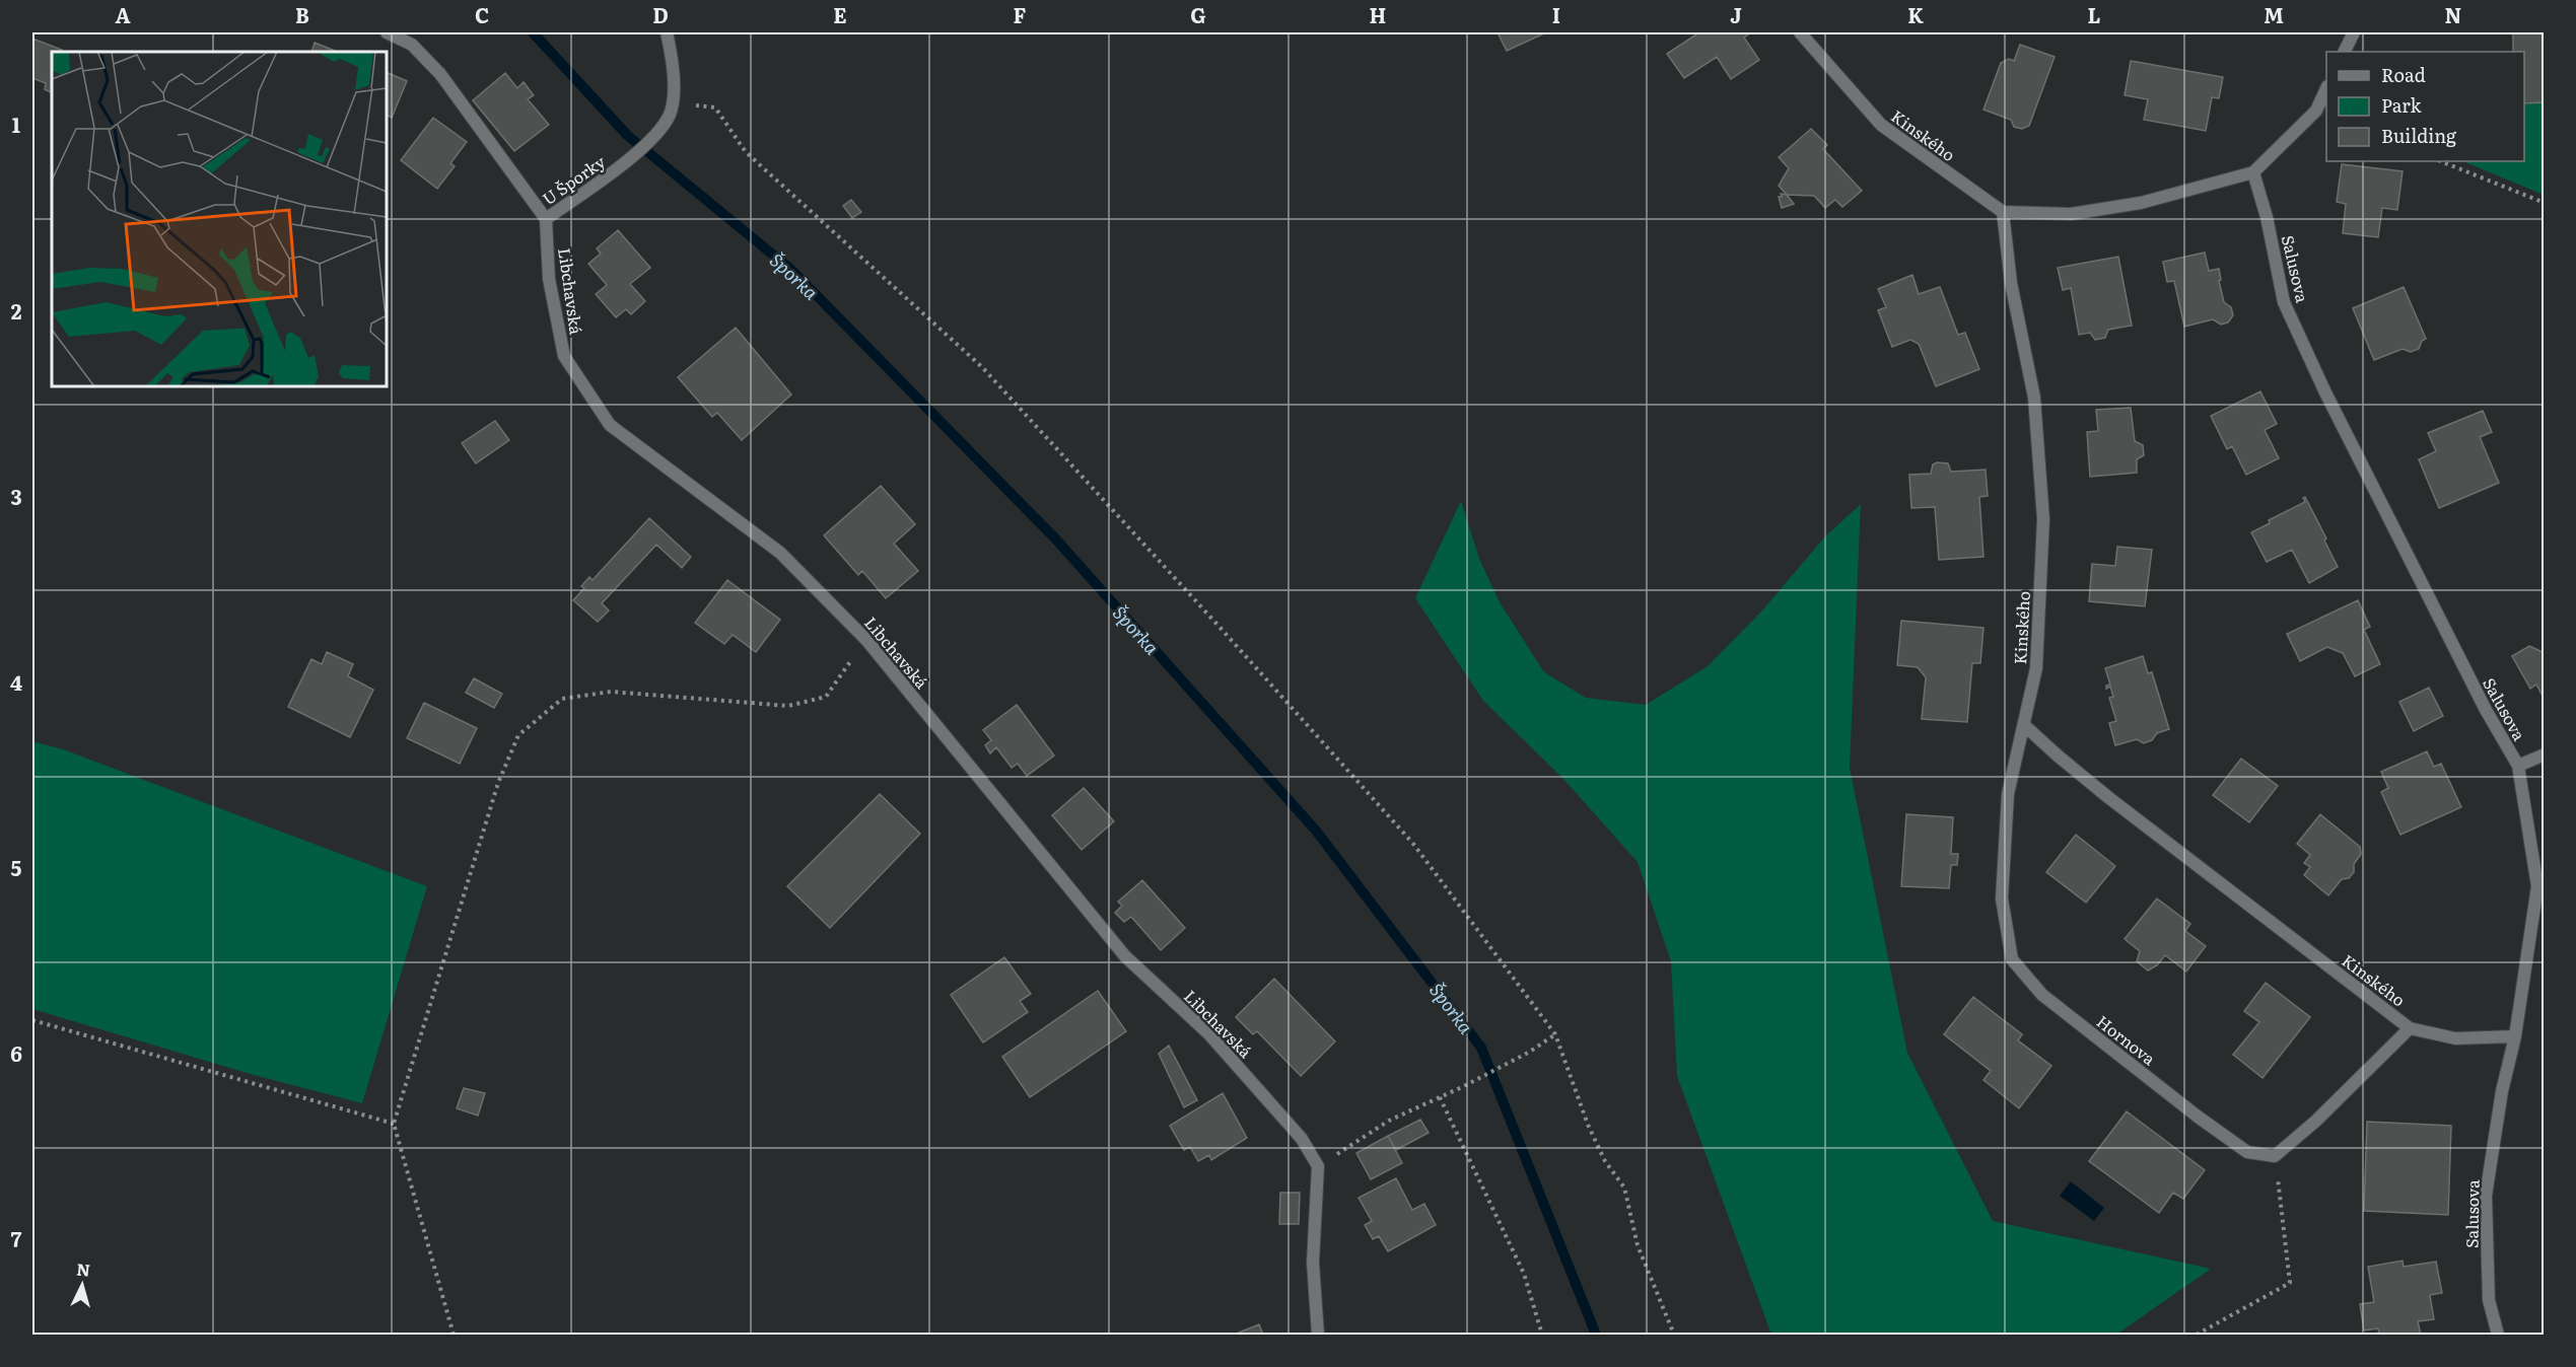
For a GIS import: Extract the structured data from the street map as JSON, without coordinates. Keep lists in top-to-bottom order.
{
  "streets": {
    "street": [
      "Kinského",
      "U Šporky",
      "Salusova",
      "Libchavská",
      "Hornova"
    ]
  },
  "crossings": [
    ["Kinského", "Salusova"],
    ["Kinského", "Hornova"],
    ["U Šporky", "Libchavská"]
  ],
  "water": ["Šporka"],
  "legend": ["Road", "Park", "Building"],
  "north": "top",
  "grid": {
    "columns": [
      "A",
      "B",
      "C",
      "D",
      "E",
      "F",
      "G",
      "H",
      "I",
      "J",
      "K",
      "L",
      "M",
      "N"
    ],
    "rows": [
      "1",
      "2",
      "3",
      "4",
      "5",
      "6",
      "7"
    ]
  }
}
